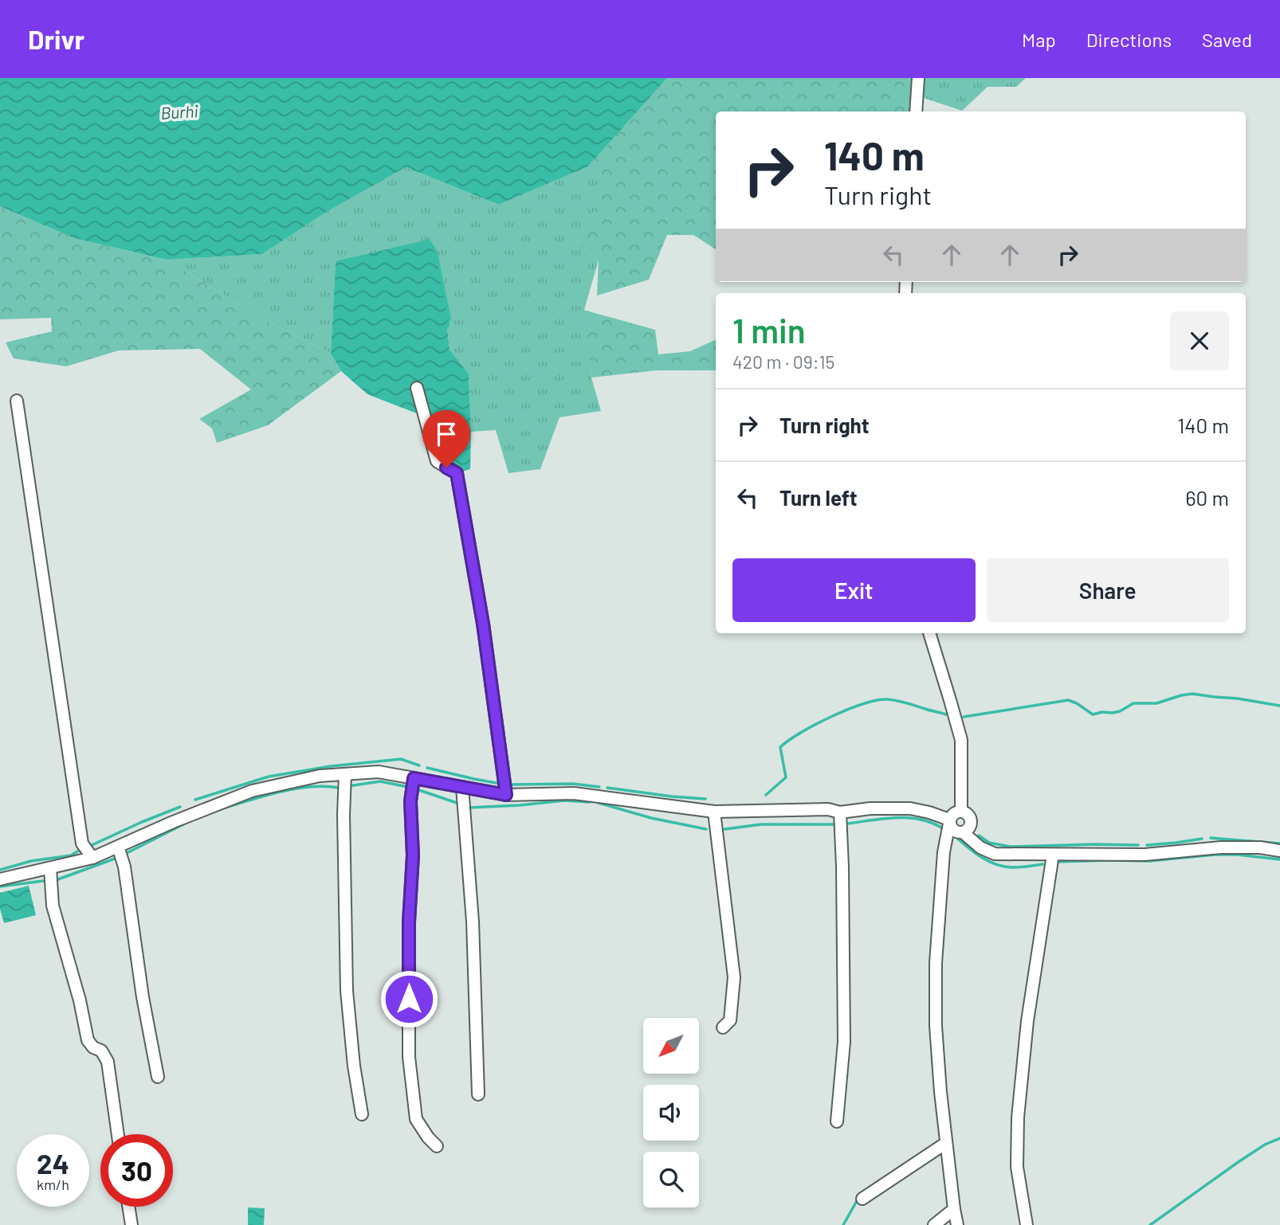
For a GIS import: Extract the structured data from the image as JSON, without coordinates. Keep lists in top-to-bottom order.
{
  "water": ["Burhi"],
  "north": "bottom left",
  "page": {
    "header": "Drivr",
    "nav": ["Map", "Directions", "Saved"],
    "turn": ["140 m", "Turn right"],
    "heading": ["1 min", "420 m · 09:15"],
    "list": [
      {
        "name": "Turn right",
        "value": "140 m"
      },
      {
        "name": "Turn left",
        "value": "60 m"
      }
    ],
    "buttons": ["Exit", "Share"],
    "speed": "24 km/h",
    "limit": "30"
  }
}
